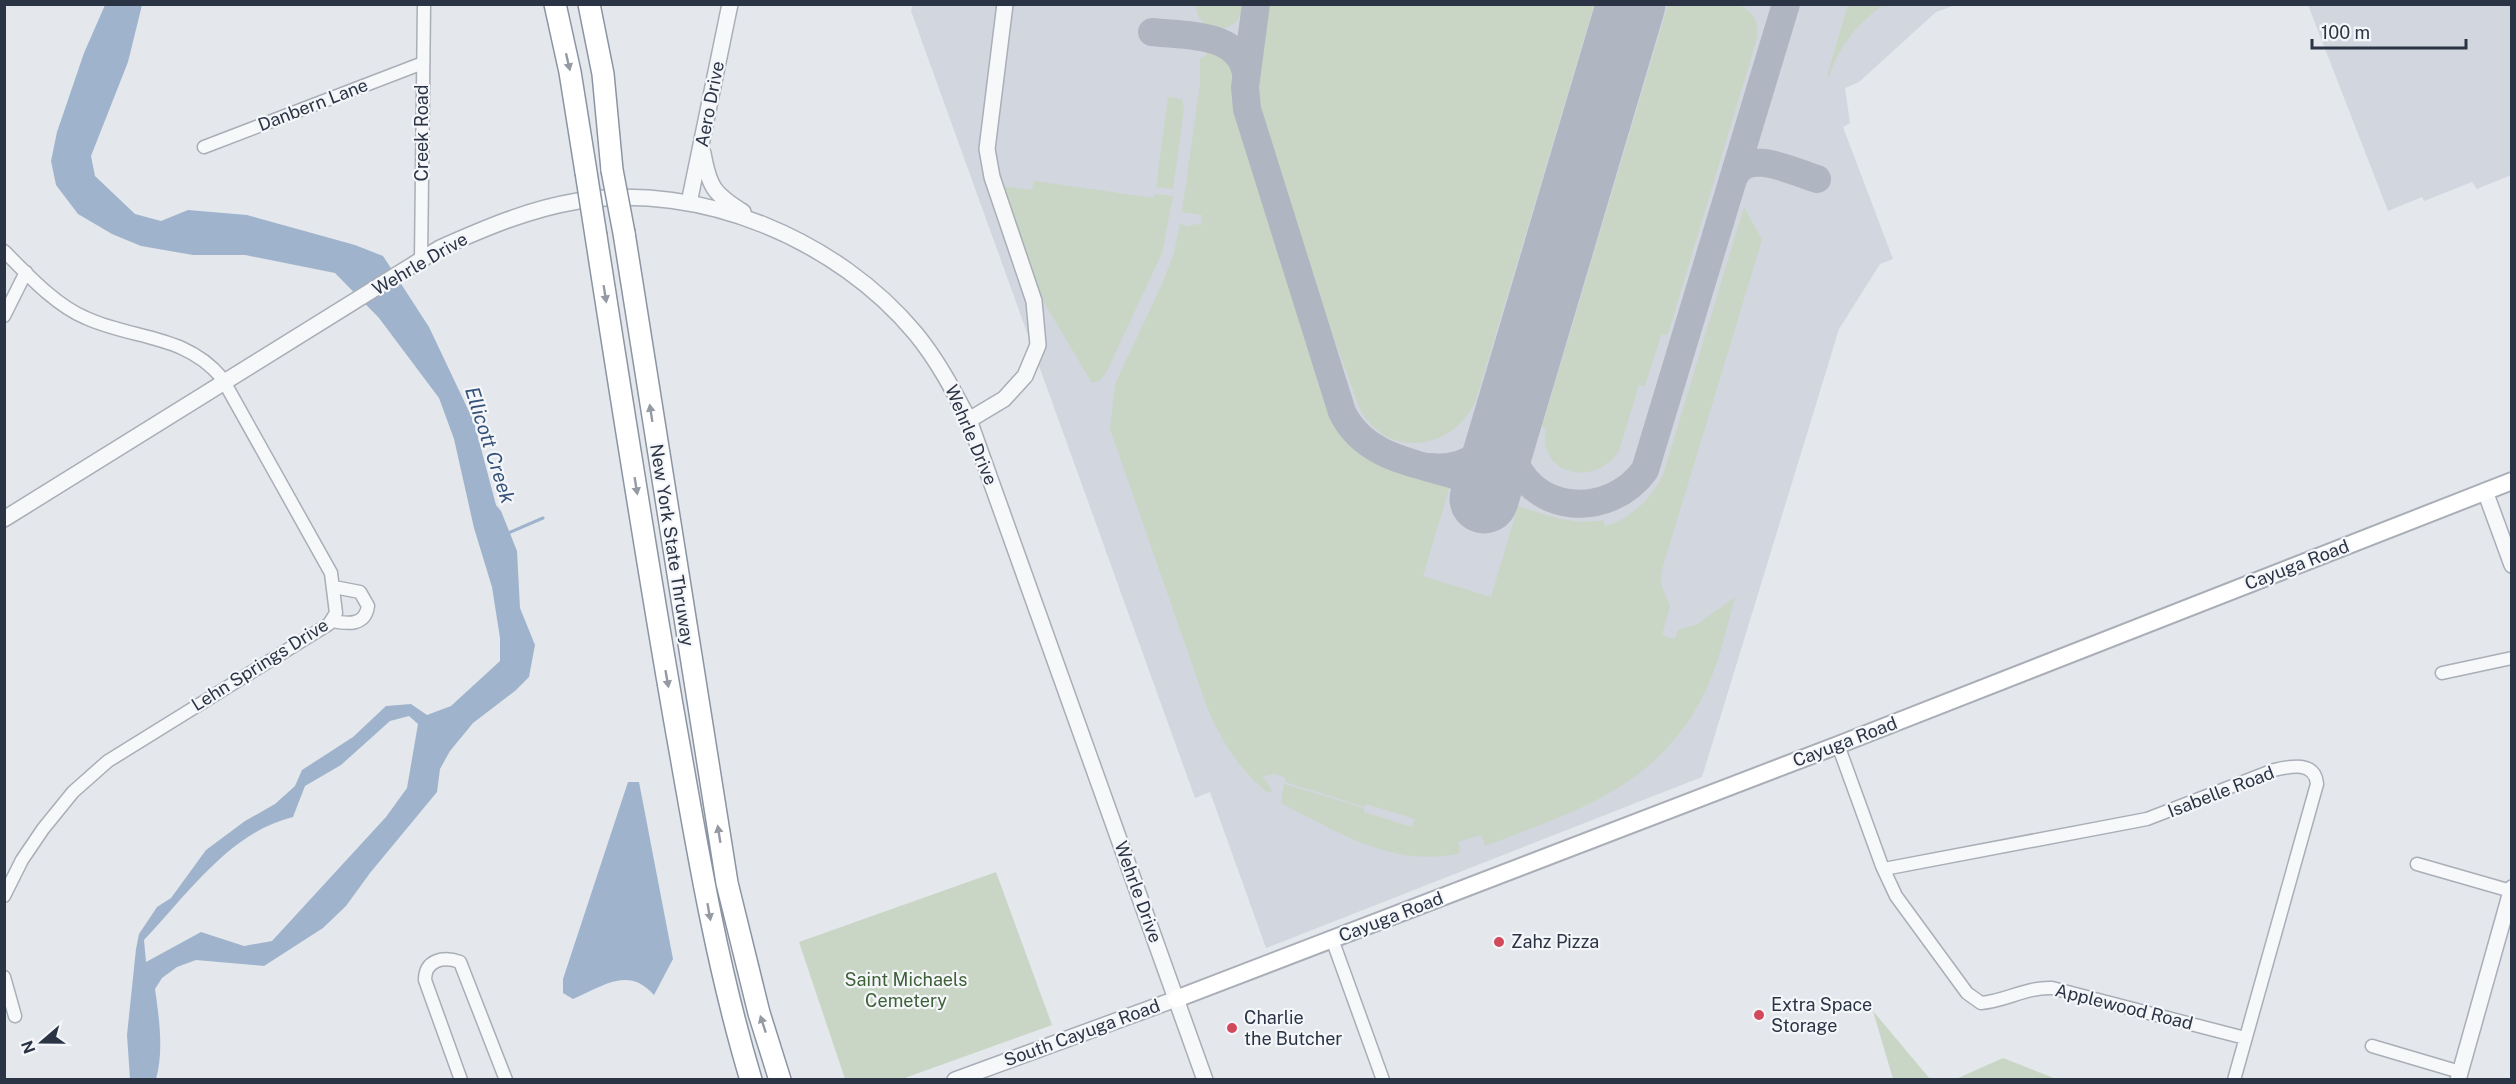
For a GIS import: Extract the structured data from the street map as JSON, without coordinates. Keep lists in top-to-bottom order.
{
  "streets": {
    "highway": ["New York State Thruway"],
    "main road": ["Cayuga Road"],
    "street": [
      "Aero Drive",
      "Danbern Lane",
      "Creek Road",
      "Wehrle Drive",
      "Lehn Springs Drive",
      "Isabelle Road",
      "Applewood Road",
      "South Cayuga Road"
    ]
  },
  "crossings": [
    ["Aero Drive", "Wehrle Drive"],
    ["Danbern Lane", "Creek Road"],
    ["Creek Road", "Wehrle Drive"],
    ["Wehrle Drive", "Cayuga Road"],
    ["Wehrle Drive", "Lehn Springs Drive"],
    ["Wehrle Drive", "South Cayuga Road"],
    ["Cayuga Road", "Applewood Road"],
    ["Cayuga Road", "South Cayuga Road"],
    ["Isabelle Road", "Applewood Road"]
  ],
  "water": ["Ellicott Creek"],
  "parks": ["Saint Michaels Cemetery"],
  "places": ["Zahz Pizza", "Extra Space Storage", "Charlie the Butcher"],
  "scale_bar": "100 m",
  "north": "left"
}
